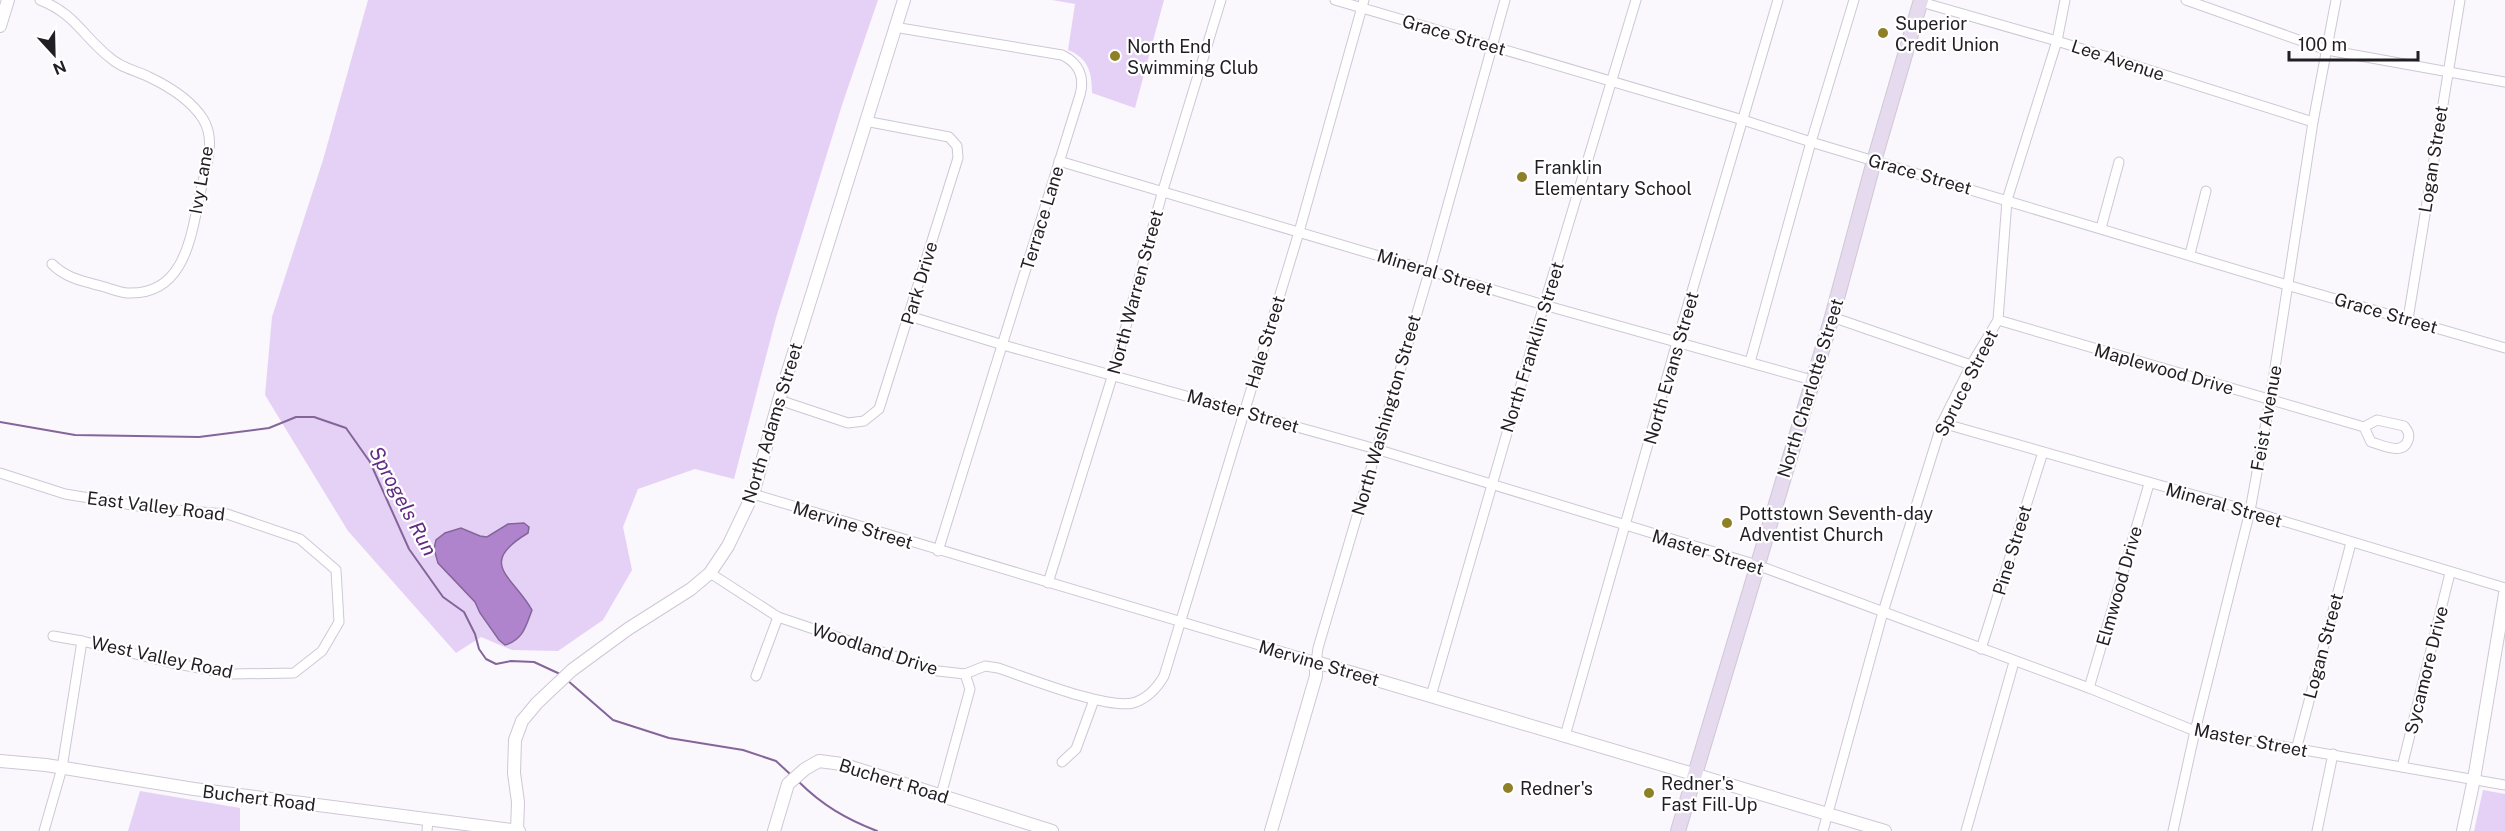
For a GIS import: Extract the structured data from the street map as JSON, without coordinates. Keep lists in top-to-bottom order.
{
  "streets": {
    "main road": ["North Charlotte Street"],
    "street": [
      "Grace Street",
      "Lee Avenue",
      "Logan Street",
      "Ivy Lane",
      "Terrace Lane",
      "Mineral Street",
      "Park Drive",
      "North Warren Street",
      "Hale Street",
      "North Franklin Street",
      "North Evans Street",
      "Maplewood Drive",
      "Spruce Street",
      "Master Street",
      "North Washington Street",
      "Feist Avenue",
      "North Adams Street",
      "East Valley Road",
      "Mervine Street",
      "Pine Street",
      "Elmwood Drive",
      "Woodland Drive",
      "West Valley Road",
      "Sycamore Drive",
      "Buchert Road"
    ]
  },
  "crossings": [
    ["Grace Street", "Logan Street"],
    ["Grace Street", "Hale Street"],
    ["Grace Street", "North Franklin Street"],
    ["Grace Street", "North Evans Street"],
    ["Grace Street", "Spruce Street"],
    ["Grace Street", "North Charlotte Street"],
    ["Grace Street", "North Washington Street"],
    ["Grace Street", "Feist Avenue"],
    ["Lee Avenue", "Spruce Street"],
    ["Lee Avenue", "North Charlotte Street"],
    ["Lee Avenue", "Feist Avenue"],
    ["Logan Street", "Mineral Street"],
    ["Logan Street", "Master Street"],
    ["Terrace Lane", "Mineral Street"],
    ["Terrace Lane", "Master Street"],
    ["Terrace Lane", "North Adams Street"],
    ["Terrace Lane", "Mervine Street"],
    ["Mineral Street", "North Warren Street"],
    ["Mineral Street", "Hale Street"],
    ["Mineral Street", "North Franklin Street"],
    ["Mineral Street", "North Evans Street"],
    ["Mineral Street", "Spruce Street"],
    ["Mineral Street", "North Charlotte Street"],
    ["Mineral Street", "North Washington Street"],
    ["Mineral Street", "Feist Avenue"],
    ["Mineral Street", "Pine Street"],
    ["Mineral Street", "Elmwood Drive"],
    ["Mineral Street", "Sycamore Drive"],
    ["Park Drive", "Master Street"],
    ["Park Drive", "North Adams Street"],
    ["North Warren Street", "Master Street"],
    ["North Warren Street", "Mervine Street"],
    ["Hale Street", "Master Street"],
    ["Hale Street", "Mervine Street"],
    ["North Franklin Street", "Master Street"],
    ["North Franklin Street", "Mervine Street"],
    ["North Evans Street", "Master Street"],
    ["North Evans Street", "Mervine Street"],
    ["Maplewood Drive", "Spruce Street"],
    ["Maplewood Drive", "Feist Avenue"],
    ["Spruce Street", "Master Street"],
    ["Spruce Street", "Mervine Street"],
    ["North Charlotte Street", "Master Street"],
    ["North Charlotte Street", "Mervine Street"],
    ["Master Street", "North Washington Street"],
    ["Master Street", "Feist Avenue"],
    ["Master Street", "Pine Street"],
    ["Master Street", "Elmwood Drive"],
    ["Master Street", "Sycamore Drive"],
    ["North Washington Street", "Mervine Street"],
    ["North Adams Street", "Mervine Street"],
    ["North Adams Street", "Woodland Drive"],
    ["North Adams Street", "Buchert Road"],
    ["East Valley Road", "West Valley Road"]
  ],
  "water": ["Sprogels Run"],
  "places": [
    "Superior Credit Union",
    "North End Swimming Club",
    "Franklin Elementary School",
    "Pottstown Seventh-day Adventist Church",
    "Redner's",
    "Redner's Fast Fill-Up"
  ],
  "scale_bar": "100 m",
  "north": "bottom"
}
